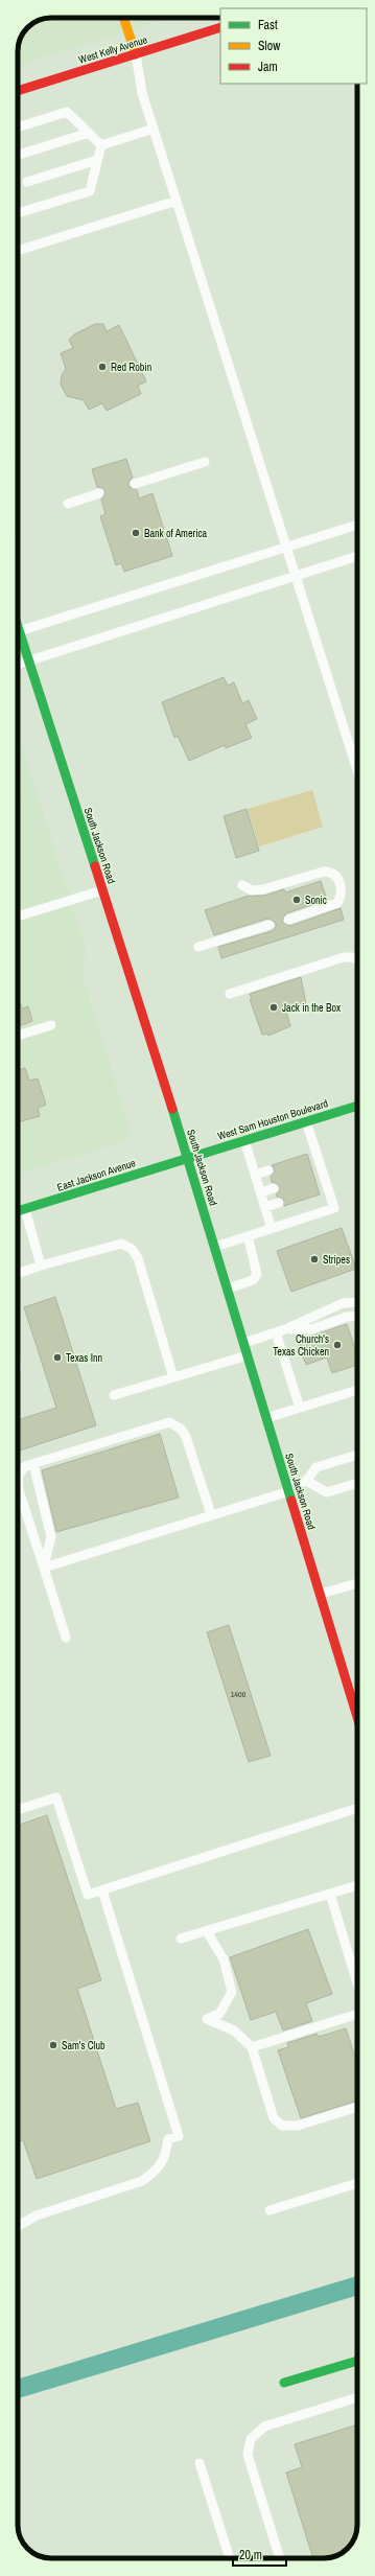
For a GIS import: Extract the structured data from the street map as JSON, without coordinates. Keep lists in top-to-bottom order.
{
  "streets": {
    "main road": [
      "West Kelly Avenue",
      "South Jackson Road",
      "West Sam Houston Boulevard",
      "East Jackson Avenue"
    ]
  },
  "crossings": [
    ["South Jackson Road", "West Sam Houston Boulevard"],
    ["South Jackson Road", "East Jackson Avenue"],
    ["West Sam Houston Boulevard", "East Jackson Avenue"]
  ],
  "places": [
    "Red Robin",
    "Bank of America",
    "Sonic",
    "Jack in the Box",
    "Stripes",
    "Church's Texas Chicken",
    "Texas Inn",
    "Sam's Club"
  ],
  "house_numbers": ["1400"],
  "legend": ["Fast", "Slow", "Jam"],
  "scale_bar": "20 m"
}
